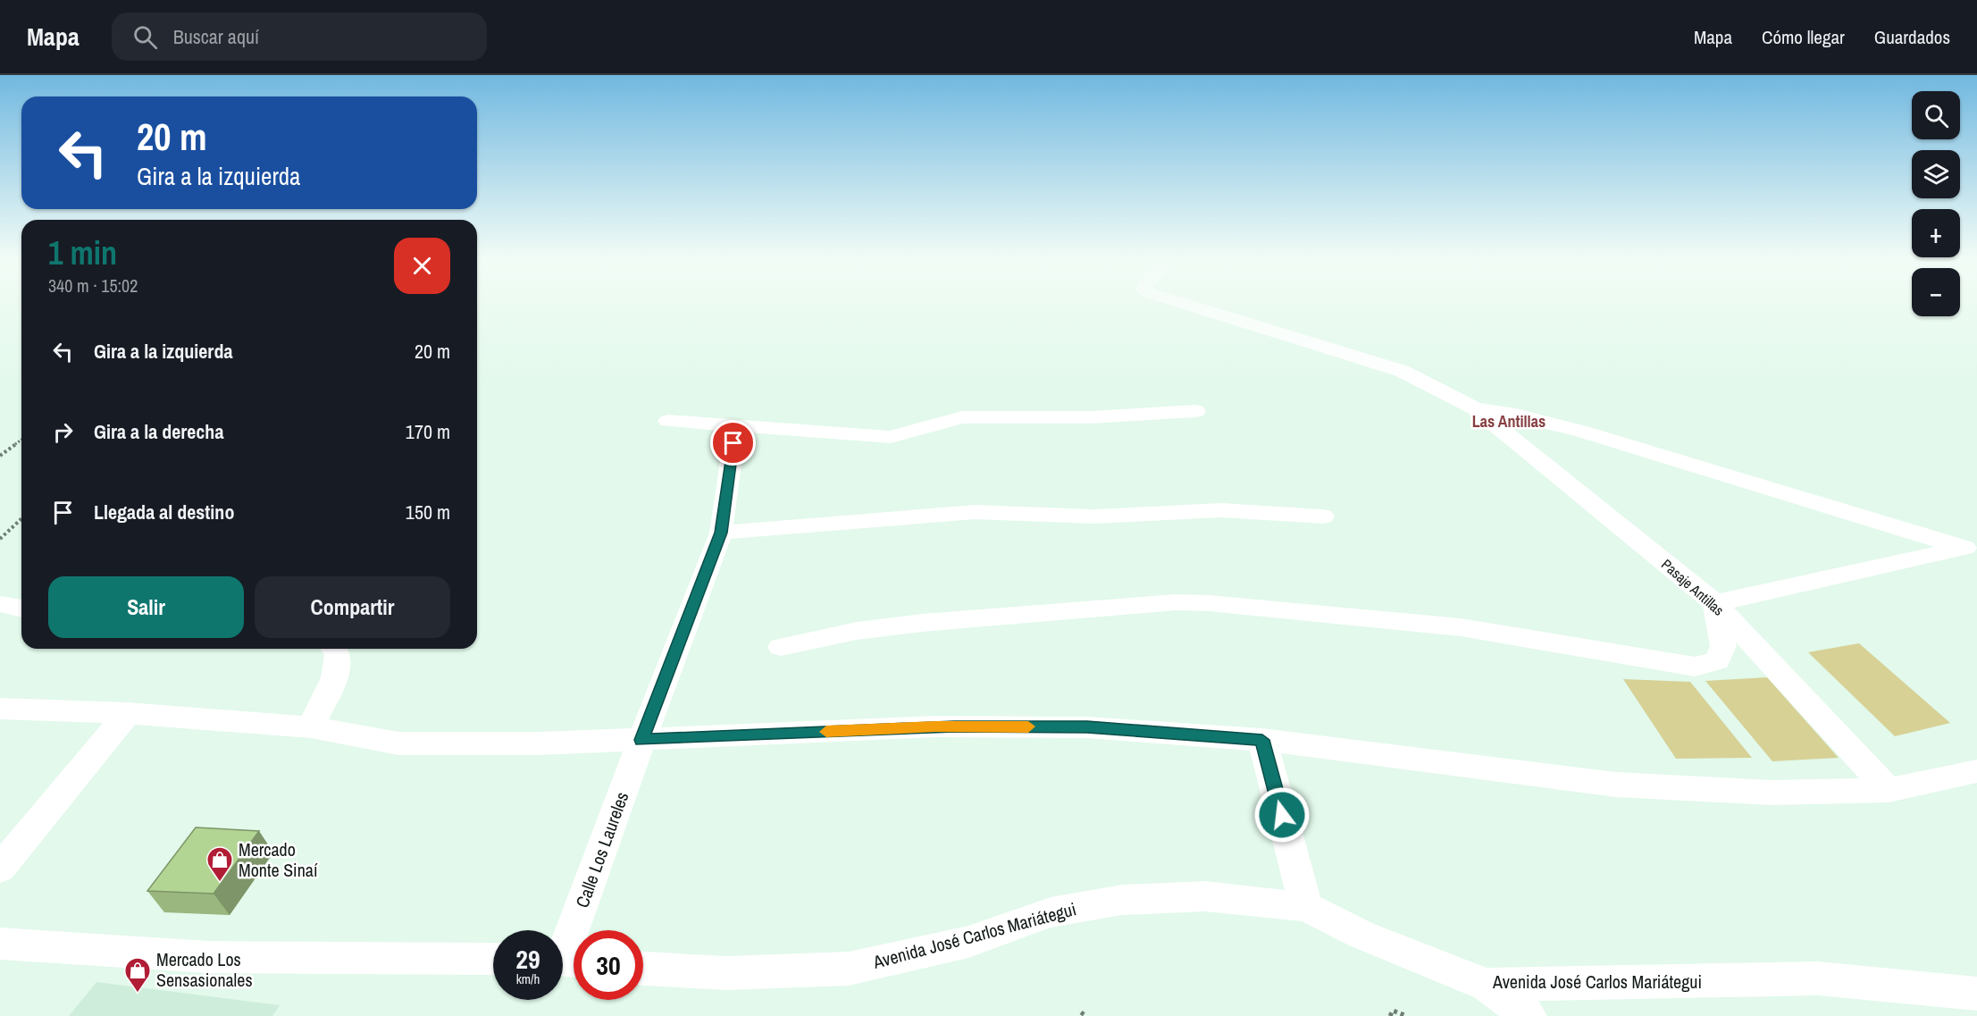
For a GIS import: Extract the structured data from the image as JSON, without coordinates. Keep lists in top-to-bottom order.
{
  "streets": {
    "street": ["Pasaje Antillas", "Calle Los Laureles", "Avenida José Carlos Mariátegui"]
  },
  "districts": ["Las Antillas"],
  "places": {
    "shop": ["Mercado Monte Sinaí", "Mercado Los Sensasionales"]
  },
  "page": {
    "header": "Mapa",
    "search": "Buscar aquí",
    "nav": ["Mapa", "Cómo llegar", "Guardados"],
    "map_buttons": ["+", "−"],
    "turn": ["20 m", "Gira a la izquierda"],
    "heading": ["1 min", "340 m · 15:02"],
    "list": [
      {
        "name": "Gira a la izquierda",
        "value": "20 m"
      },
      {
        "name": "Gira a la derecha",
        "value": "170 m"
      },
      {
        "name": "Llegada al destino",
        "value": "150 m"
      }
    ],
    "buttons": ["Salir", "Compartir"],
    "speed": "29 km/h",
    "limit": "30"
  }
}
